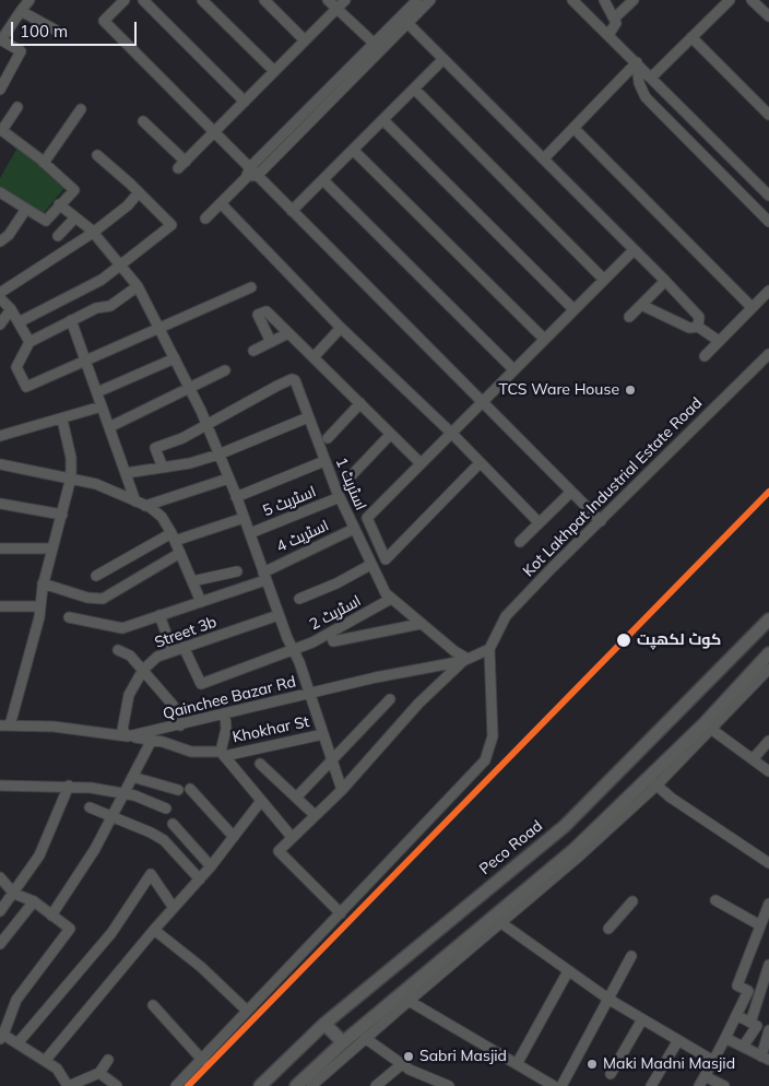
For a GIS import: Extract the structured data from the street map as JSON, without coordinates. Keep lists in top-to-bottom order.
{
  "streets": {
    "main road": ["Peco Road"],
    "street": [
      "اسٹریٹ 1",
      "Kot Lakhpat Industrial Estate Road",
      "اسٹریٹ 5",
      "اسٹریٹ 4",
      "اسٹریٹ 2",
      "Street 3b",
      "Qainchee Bazar Rd",
      "Khokhar St"
    ]
  },
  "crossings": [
    ["اسٹریٹ 1", "اسٹریٹ 5"],
    ["اسٹریٹ 1", "اسٹریٹ 4"],
    ["اسٹریٹ 1", "اسٹریٹ 2"],
    ["اسٹریٹ 1", "Qainchee Bazar Rd"],
    ["اسٹریٹ 2", "Street 3b"],
    ["Street 3b", "Qainchee Bazar Rd"],
    ["Street 3b", "Khokhar St"],
    ["Qainchee Bazar Rd", "Khokhar St"]
  ],
  "places": [
    "TCS Ware House",
    "کوٹ لکھپت",
    "Sabri Masjid",
    "Maki Madni Masjid"
  ],
  "scale_bar": "100 m"
}
